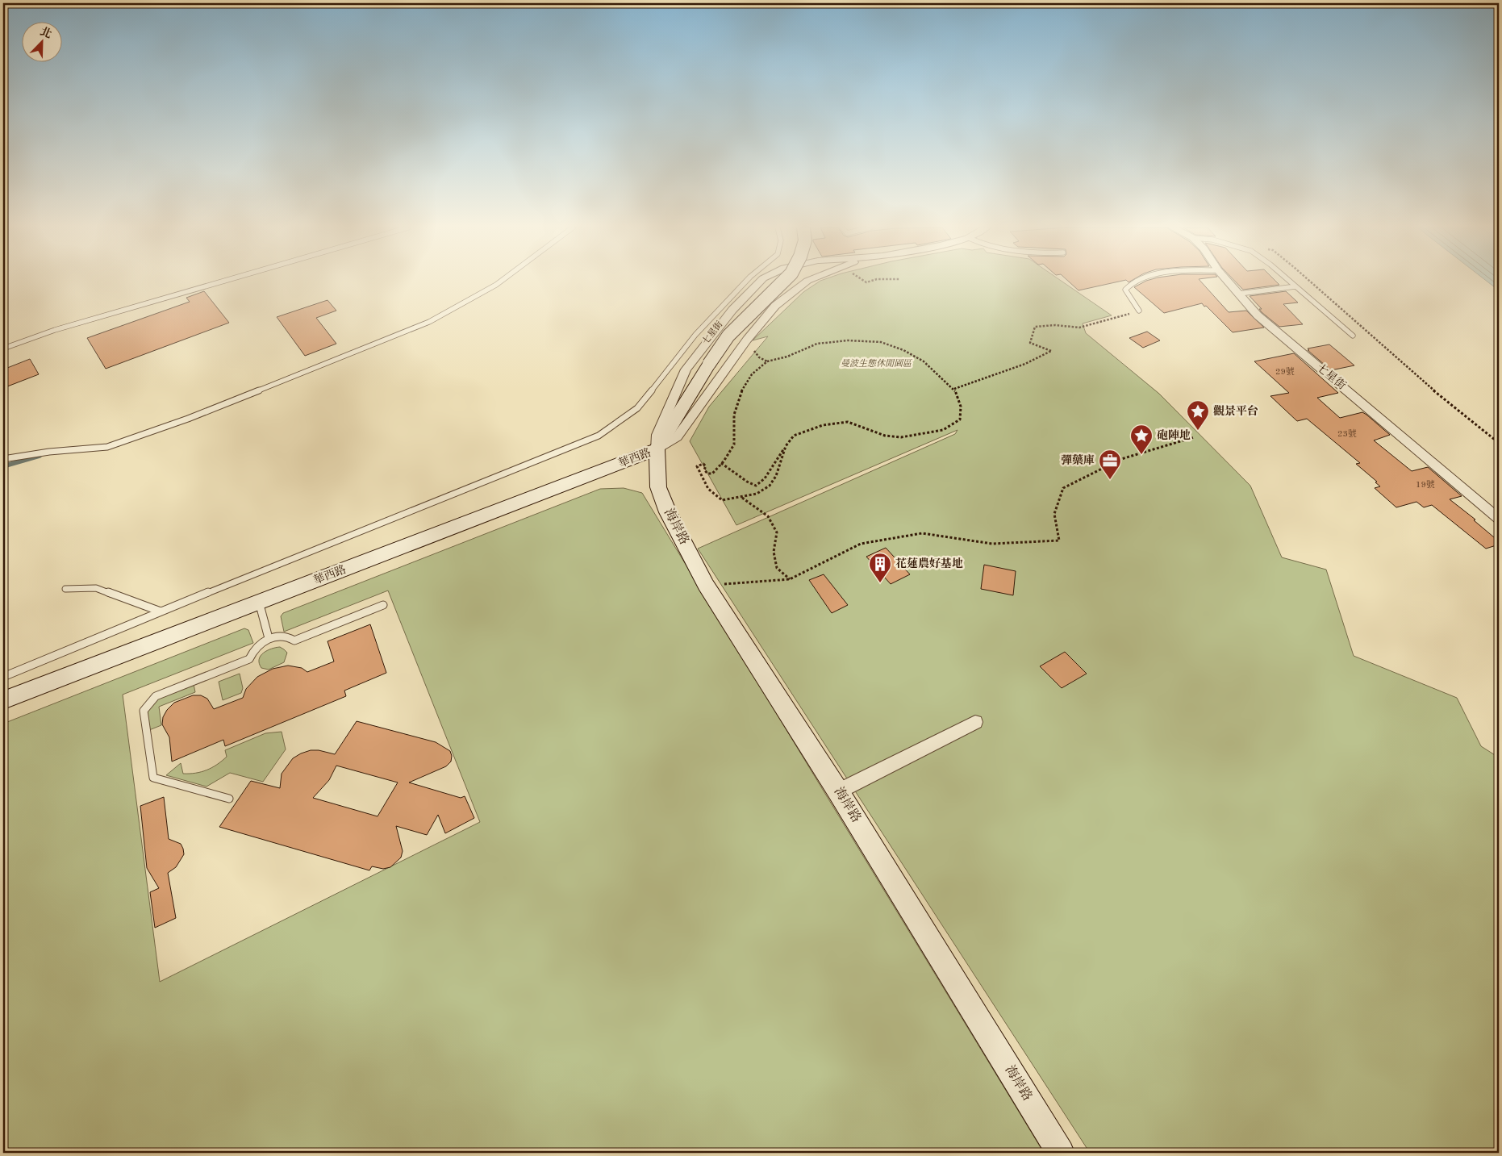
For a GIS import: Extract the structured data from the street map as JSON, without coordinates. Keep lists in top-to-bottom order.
{
  "streets": {
    "main road": ["華西路", "海岸路"],
    "street": ["七星街"]
  },
  "crossings": [
    ["七星街", "華西路"],
    ["七星街", "海岸路"],
    ["華西路", "海岸路"]
  ],
  "parks": ["曼波生態休閒園區"],
  "places": {
    "place": ["觀景平台", "砲陣地"],
    "office": ["彈藥庫"],
    "building": ["花蓮農好基地"]
  },
  "house_numbers": ["29號", "23號", "19號"],
  "north": "top right"
}
